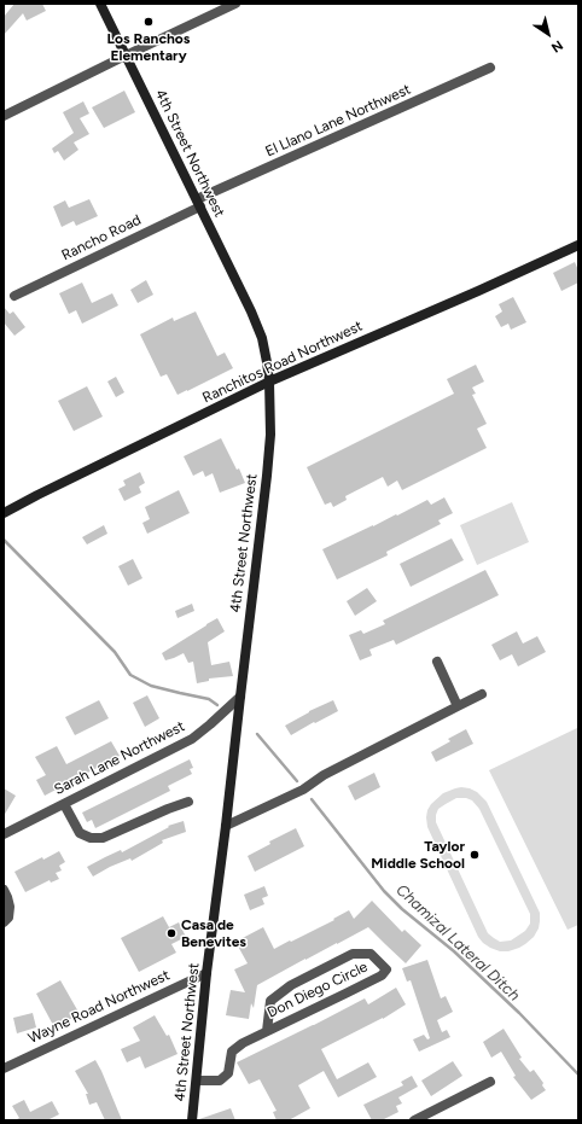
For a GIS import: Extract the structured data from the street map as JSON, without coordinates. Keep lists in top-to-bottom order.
{
  "streets": {
    "main road": ["4th Street Northwest", "Ranchitos Road Northwest"],
    "street": [
      "El Llano Lane Northwest",
      "Rancho Road",
      "Sarah Lane Northwest",
      "Don Diego Circle",
      "Wayne Road Northwest"
    ]
  },
  "crossings": [
    ["El Llano Lane Northwest", "4th Street Northwest"],
    ["El Llano Lane Northwest", "Rancho Road"],
    ["4th Street Northwest", "Rancho Road"],
    ["4th Street Northwest", "Ranchitos Road Northwest"],
    ["4th Street Northwest", "Sarah Lane Northwest"],
    ["4th Street Northwest", "Don Diego Circle"],
    ["4th Street Northwest", "Wayne Road Northwest"]
  ],
  "water": ["Chamizal Lateral Ditch"],
  "places": ["Los Ranchos Elementary", "Taylor Middle School", "Casa de Benevites"],
  "north": "bottom right"
}
